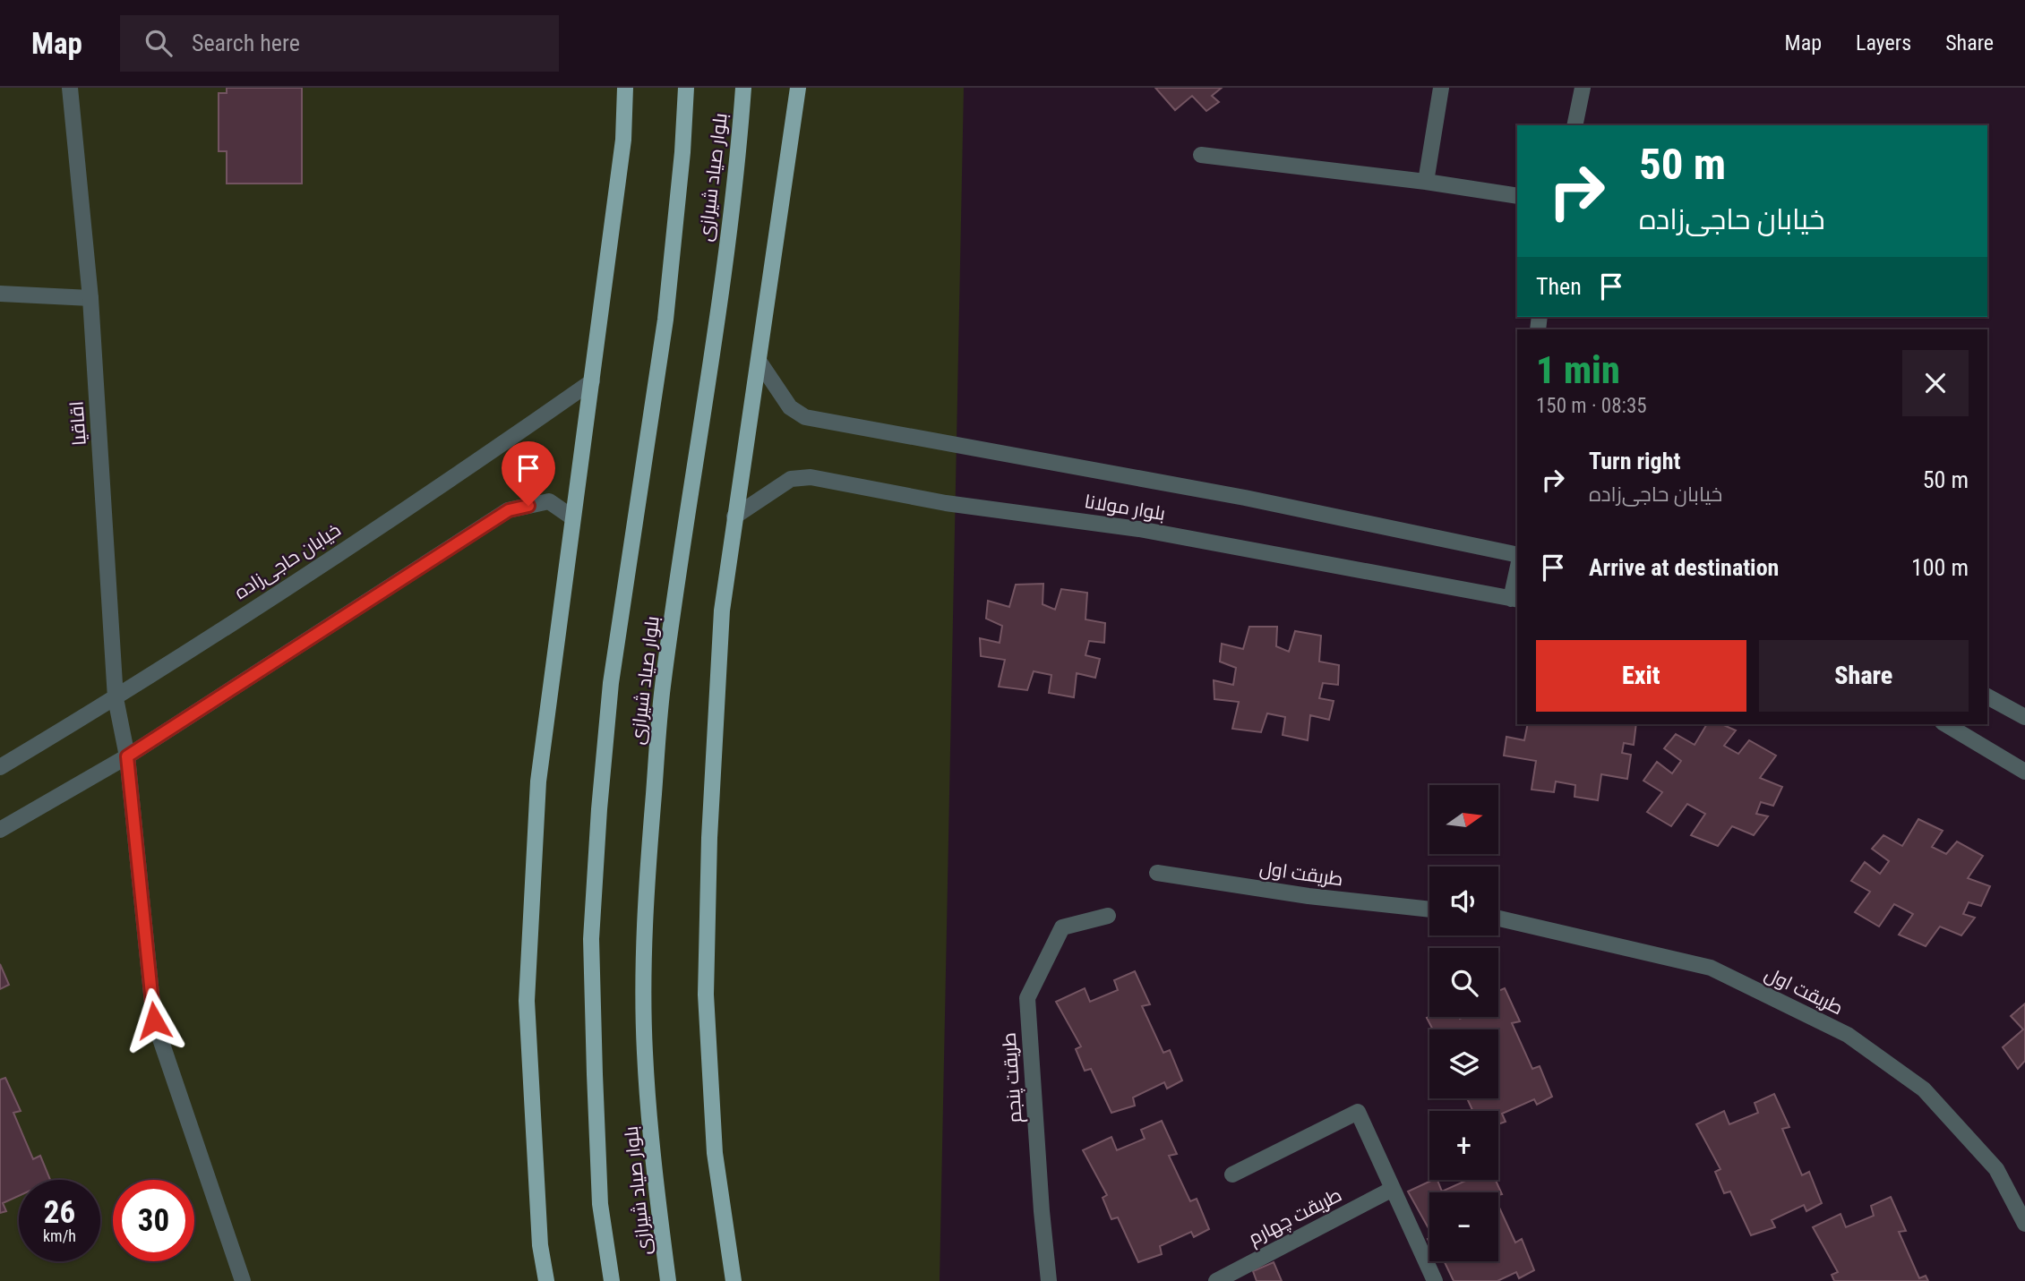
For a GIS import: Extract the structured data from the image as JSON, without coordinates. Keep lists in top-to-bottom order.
{
  "streets": {
    "main road": ["بلوار صیاد شیرازی"],
    "street": [
      "اقاقیا",
      "بلوار مولانا",
      "خیابان حاجی‌زاده",
      "طریقت اول",
      "طریقت پنجم",
      "طریقت چهارم"
    ]
  },
  "crossings": [
    ["اقاقیا", "خیابان حاجی‌زاده"]
  ],
  "north": "right",
  "page": {
    "header": "Map",
    "search": "Search here",
    "nav": ["Map", "Layers", "Share"],
    "turn": ["50 m", "خیابان حاجی‌زاده"],
    "then": "Then",
    "heading": ["1 min", "150 m · 08:35"],
    "list": [
      {
        "name": "Turn right",
        "note": "خیابان حاجی‌زاده",
        "value": "50 m"
      },
      {
        "name": "Arrive at destination",
        "value": "100 m"
      }
    ],
    "buttons": ["Exit", "Share"],
    "map_buttons": ["+", "−"],
    "speed": "26 km/h",
    "limit": "30"
  }
}
